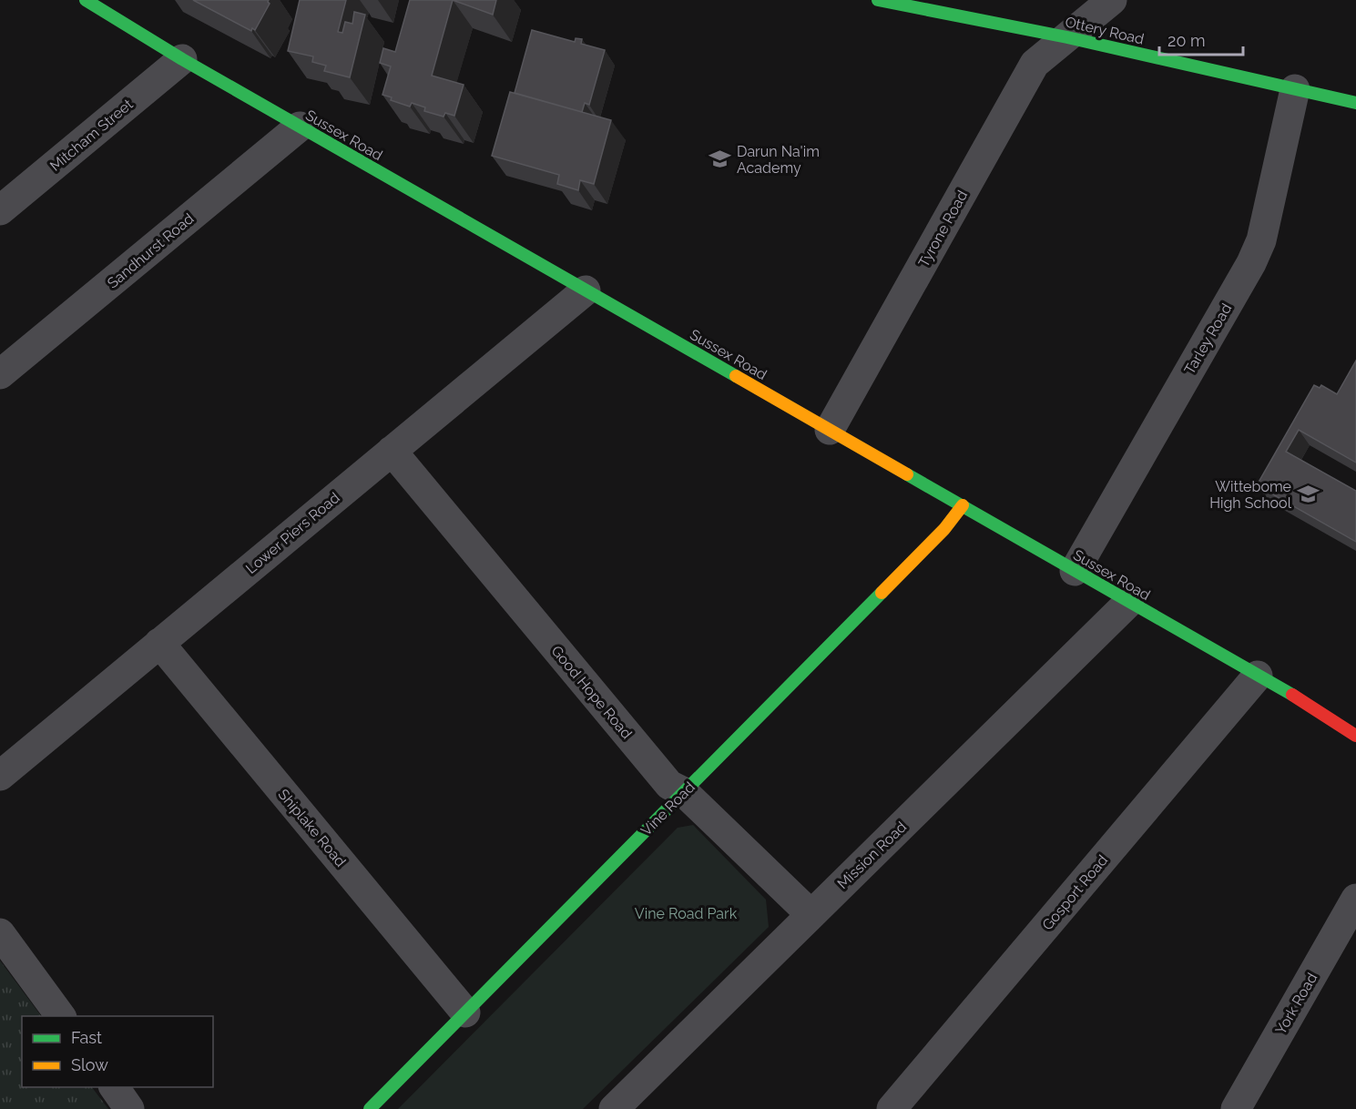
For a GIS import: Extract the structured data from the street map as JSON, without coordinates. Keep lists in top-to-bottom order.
{
  "streets": {
    "street": [
      "Ottery Road",
      "Mitcham Street",
      "Sussex Road",
      "Tyrone Road",
      "Sandhurst Road",
      "Tarley Road",
      "Lower Piers Road",
      "Good Hope Road",
      "Vine Road",
      "Shiplake Road",
      "Mission Road",
      "Gosport Road",
      "York Road"
    ]
  },
  "crossings": [
    ["Ottery Road", "Tyrone Road"],
    ["Ottery Road", "Tarley Road"],
    ["Mitcham Street", "Sussex Road"],
    ["Sussex Road", "Tyrone Road"],
    ["Sussex Road", "Sandhurst Road"],
    ["Sussex Road", "Tarley Road"],
    ["Sussex Road", "Lower Piers Road"],
    ["Sussex Road", "Vine Road"],
    ["Sussex Road", "Mission Road"],
    ["Sussex Road", "Gosport Road"],
    ["Lower Piers Road", "Good Hope Road"],
    ["Lower Piers Road", "Shiplake Road"],
    ["Good Hope Road", "Vine Road"],
    ["Good Hope Road", "Mission Road"],
    ["Vine Road", "Shiplake Road"]
  ],
  "parks": ["Vine Road Park"],
  "places": {
    "school or university": ["Darun Na'im Academy", "Wittebome High School"]
  },
  "legend": ["Fast", "Slow"],
  "scale_bar": "20 m"
}
